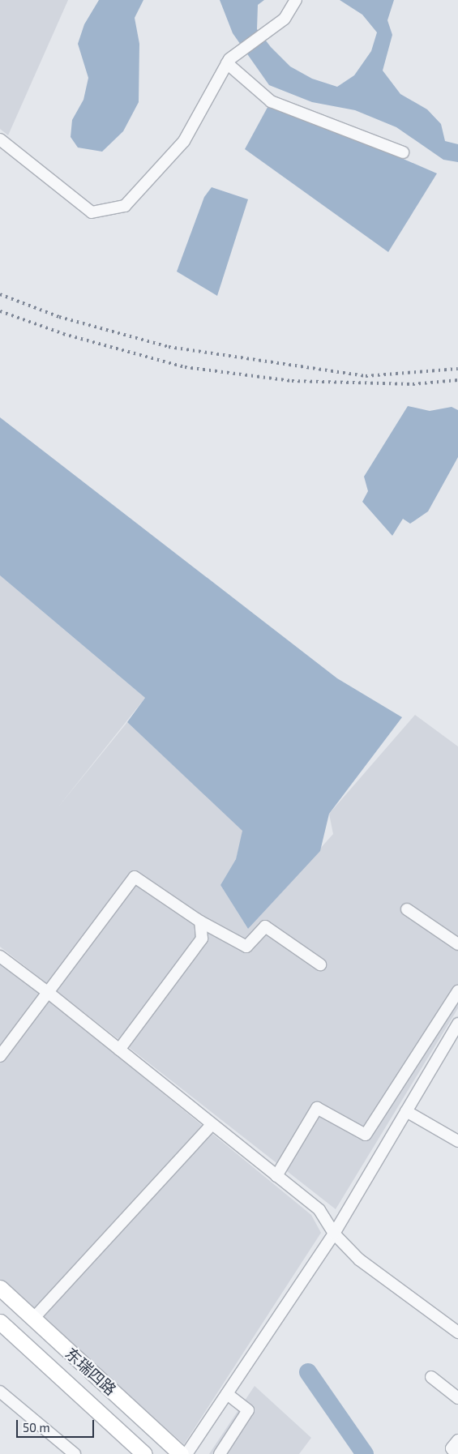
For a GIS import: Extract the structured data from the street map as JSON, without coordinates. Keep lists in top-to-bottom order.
{
  "streets": {
    "main road": ["东瑞四路"]
  },
  "scale_bar": "50 m"
}
